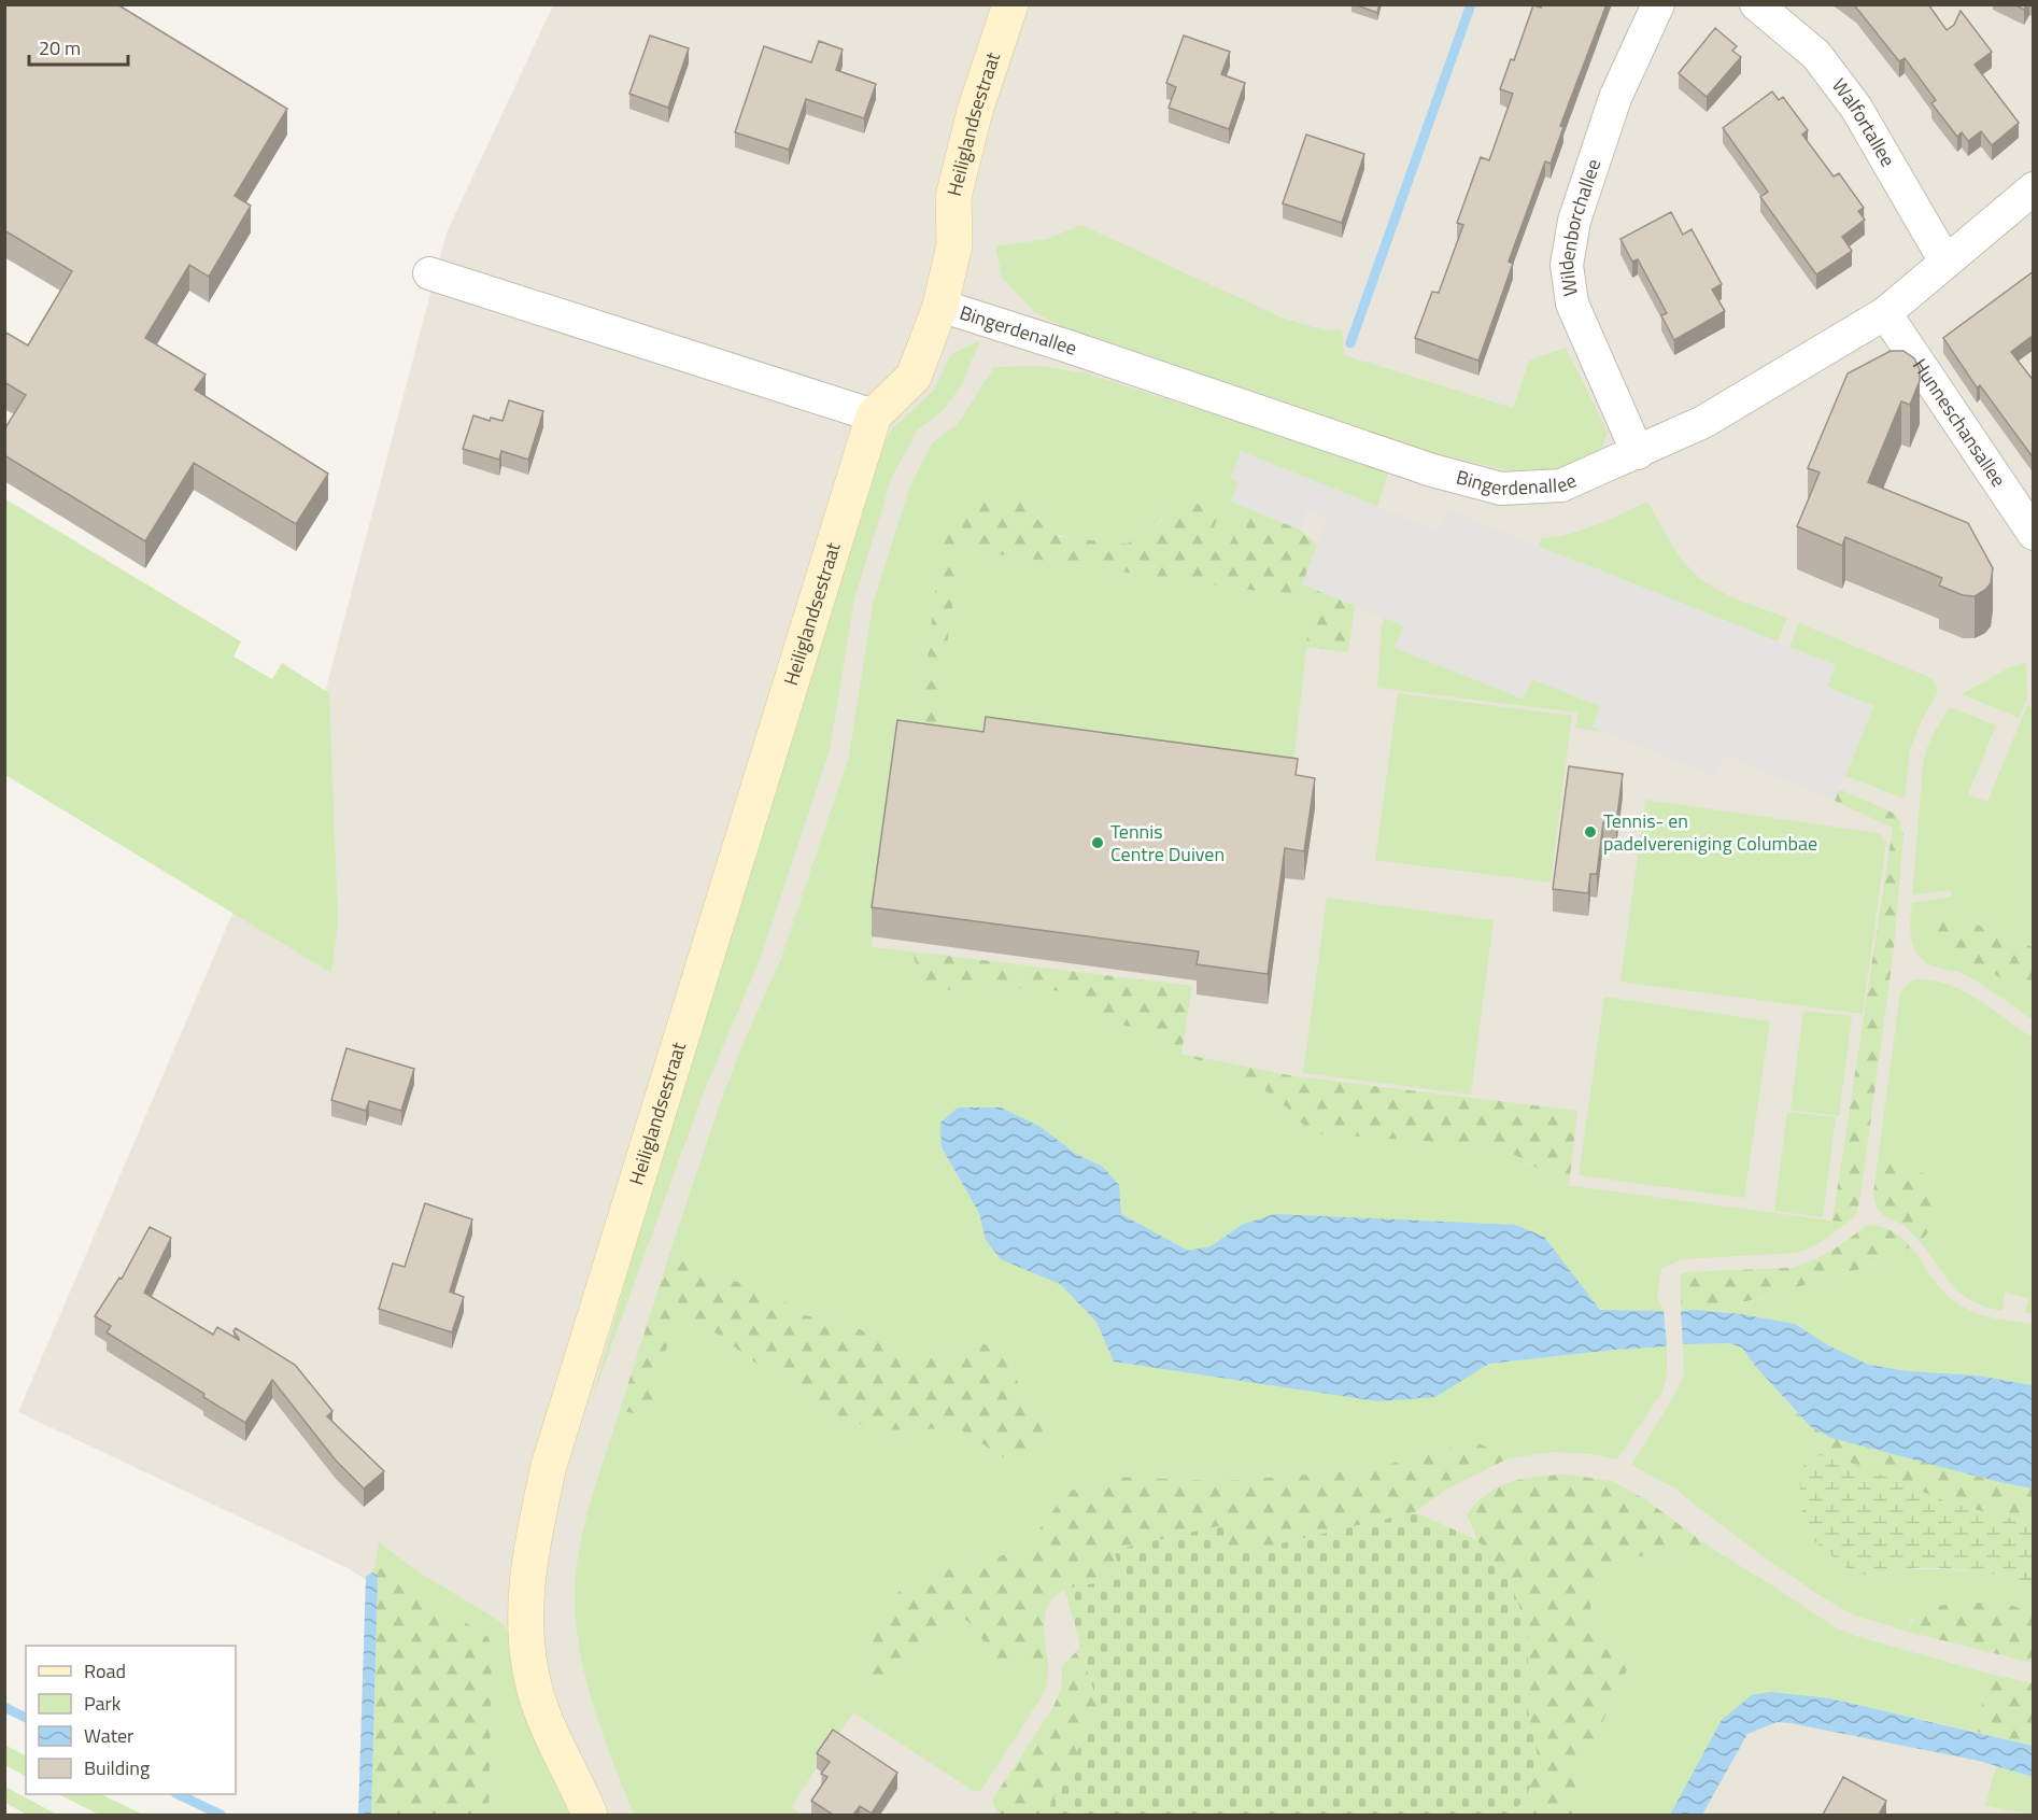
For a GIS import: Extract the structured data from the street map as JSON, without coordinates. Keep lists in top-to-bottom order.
{
  "streets": {
    "street": [
      "Heiliglandsestraat",
      "Walfortallee",
      "Wildenborchallee",
      "Bingerdenallee",
      "Hunneschansallee"
    ]
  },
  "crossings": [
    ["Heiliglandsestraat", "Bingerdenallee"],
    ["Walfortallee", "Bingerdenallee"],
    ["Wildenborchallee", "Bingerdenallee"],
    ["Bingerdenallee", "Hunneschansallee"]
  ],
  "places": ["Tennis- en padelvereniging Columbae", "Tennis Centre Duiven"],
  "legend": [
    "Road",
    "Park",
    "Water",
    "Building"
  ],
  "scale_bar": "20 m"
}
